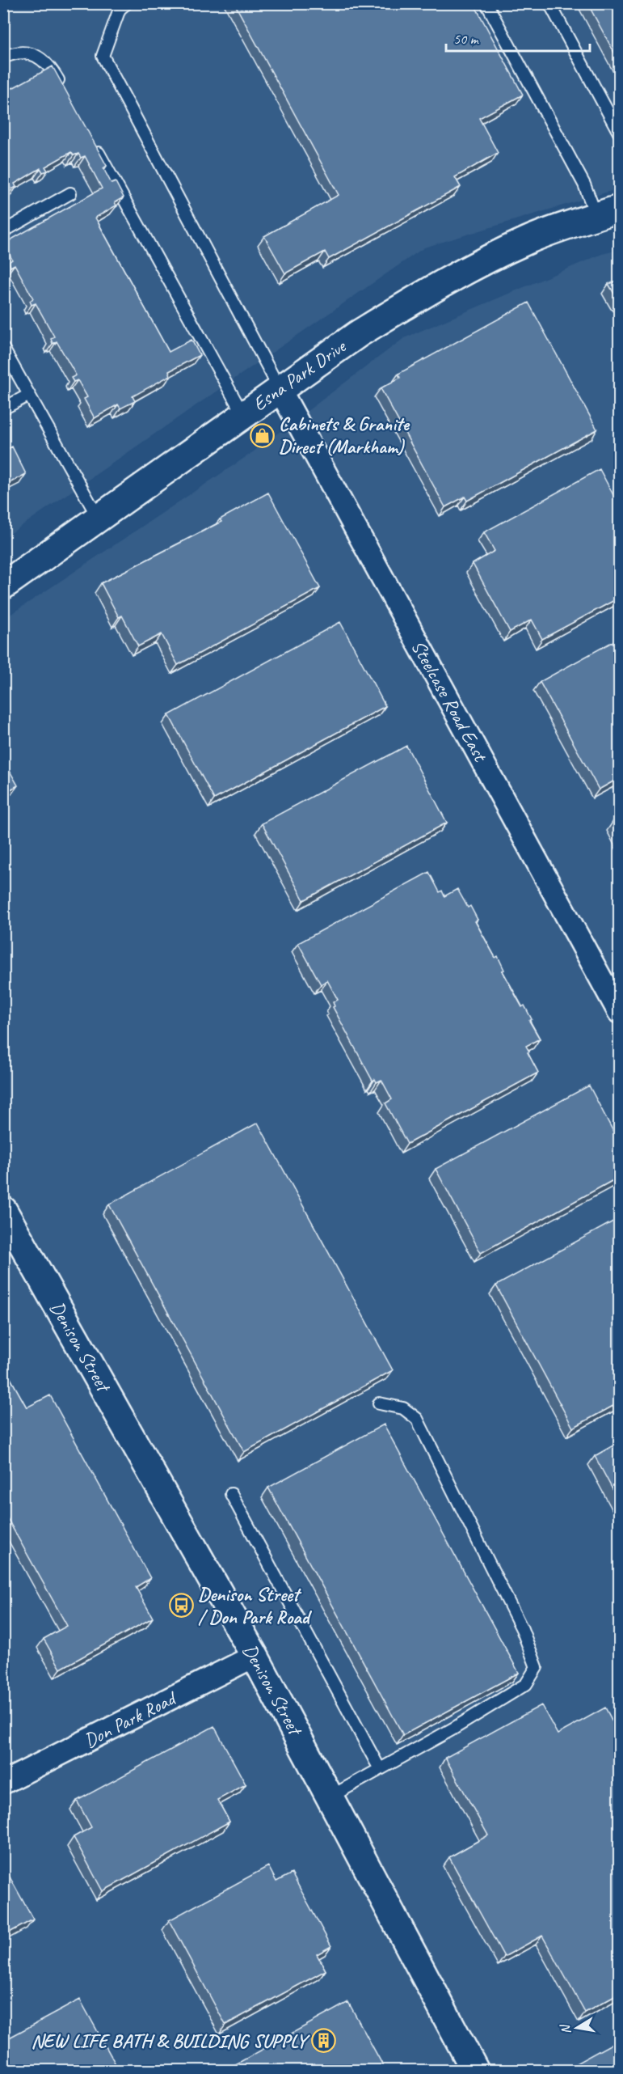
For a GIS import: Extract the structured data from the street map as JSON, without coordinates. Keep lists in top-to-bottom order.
{
  "streets": {
    "street": [
      "Esna Park Drive",
      "Steelcase Road East",
      "Denison Street",
      "Don Park Road"
    ]
  },
  "crossings": [
    ["Esna Park Drive", "Steelcase Road East"],
    ["Denison Street", "Don Park Road"]
  ],
  "places": {
    "shop": ["Cabinets & Granite Direct (Markham)"],
    "bus stop": ["Denison Street / Don Park Road"],
    "building": ["NEW LIFE BATH & BUILDING SUPPLY"]
  },
  "scale_bar": "50 m",
  "north": "left"
}
